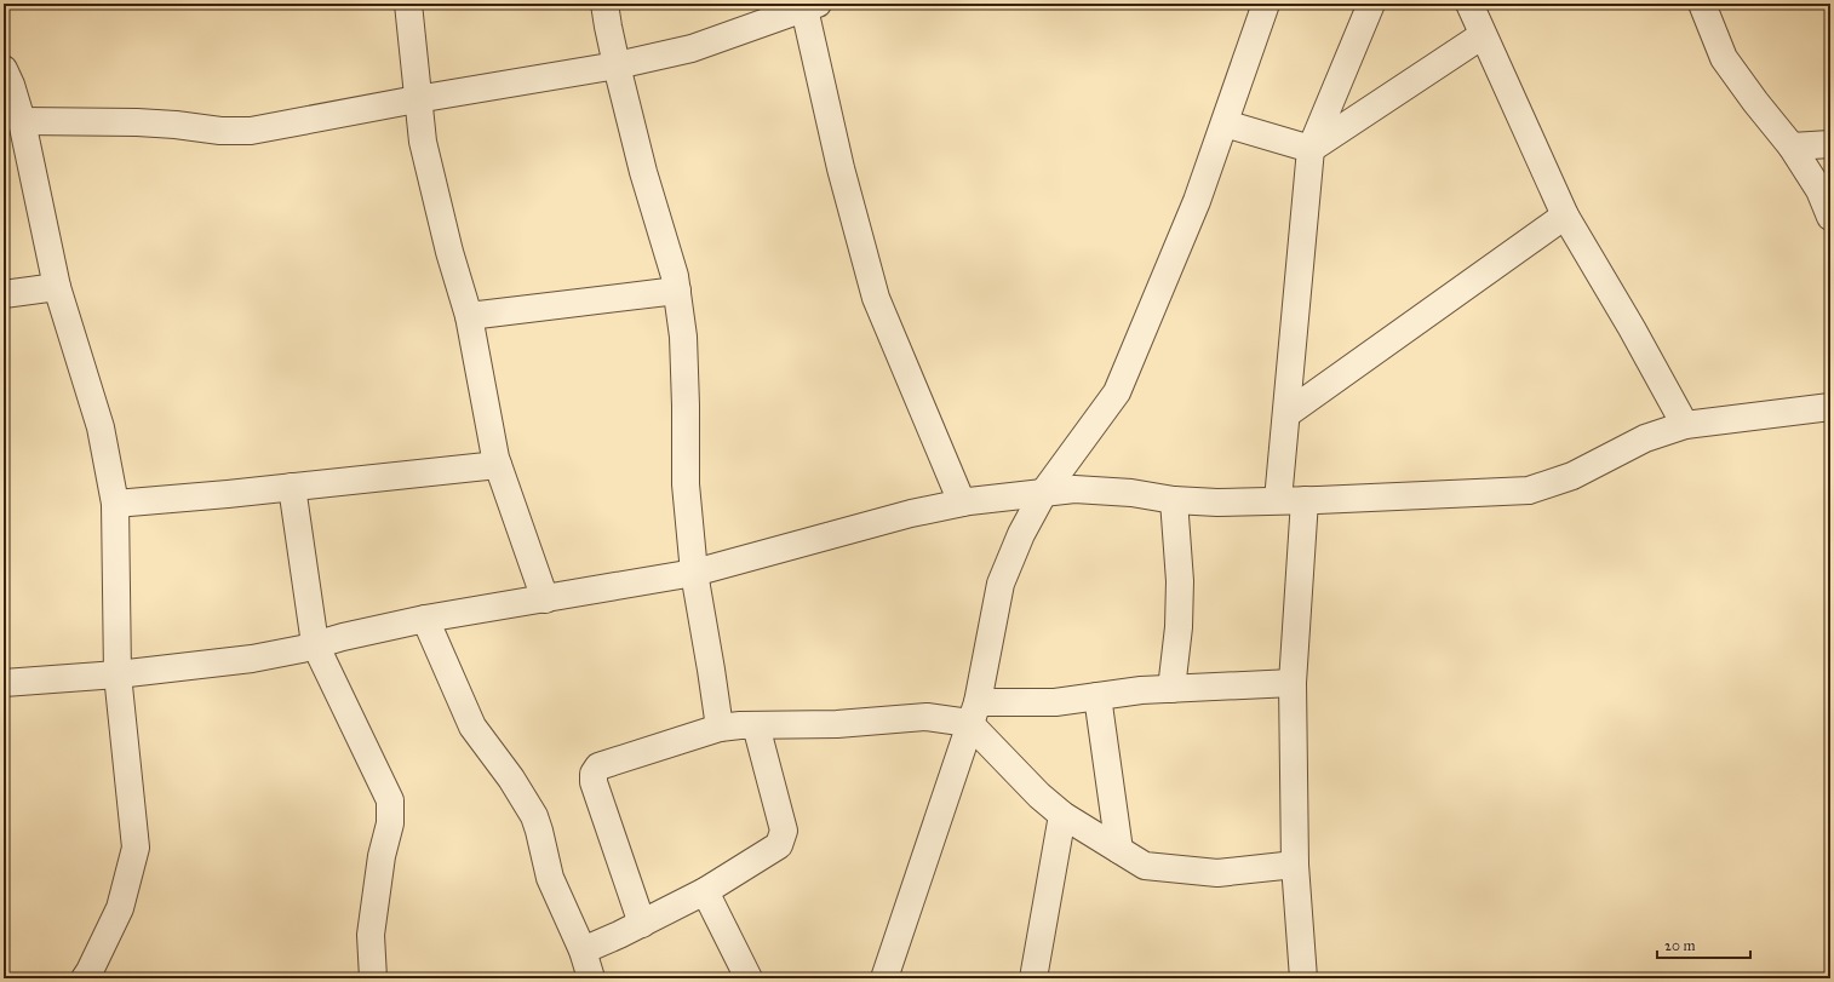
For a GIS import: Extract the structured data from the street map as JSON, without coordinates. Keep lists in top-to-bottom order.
{
  "scale_bar": "20 m"
}
